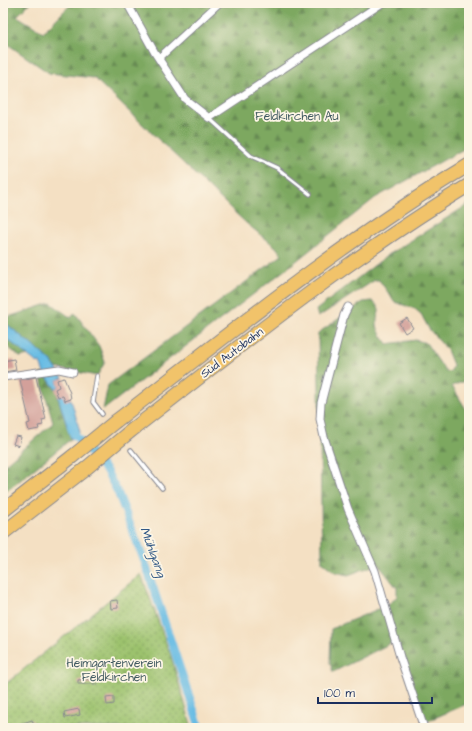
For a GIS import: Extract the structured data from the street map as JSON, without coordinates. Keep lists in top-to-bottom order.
{
  "streets": {
    "highway": ["Süd Autobahn"]
  },
  "water": ["Mühlgang"],
  "parks": ["Feldkirchen Au", "Heimgartenverein Feldkirchen"],
  "scale_bar": "100 m"
}
